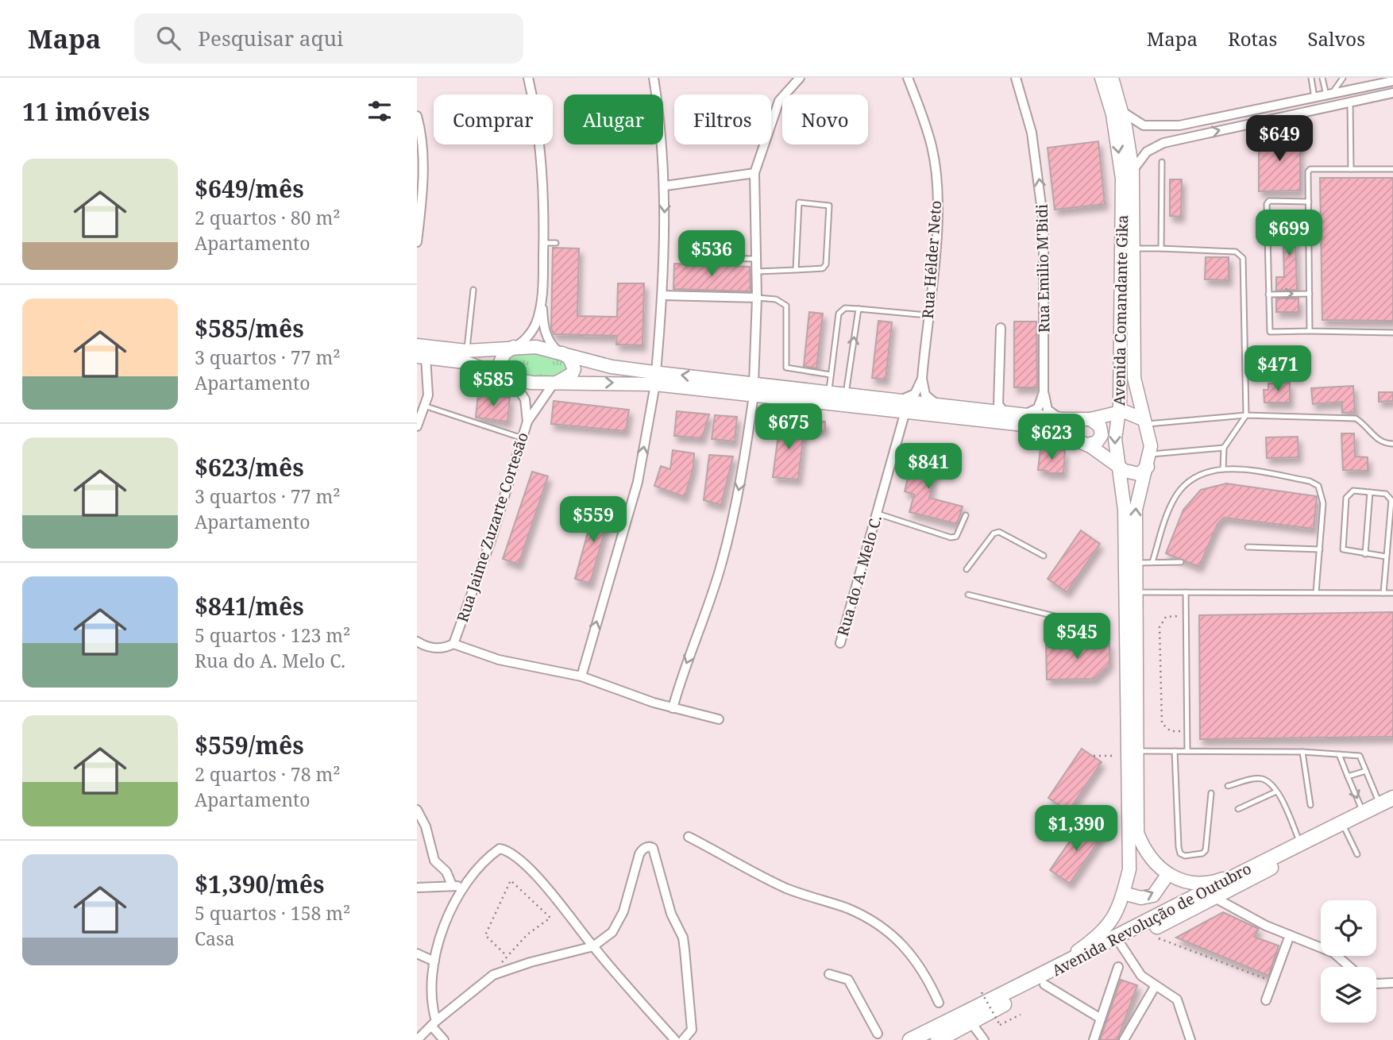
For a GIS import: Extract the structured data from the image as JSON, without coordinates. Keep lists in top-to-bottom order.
{
  "streets": {
    "main road": ["Avenida Revolução de Outubro"],
    "street": [
      "Rua Hélder Neto",
      "Rua Emilio M'Bidi",
      "Avenida Comandante Gika",
      "Rua Jaime Zuzarte Cortesão",
      "Rua do A. Melo C."
    ]
  },
  "crossings": [
    ["Avenida Comandante Gika", "Avenida Revolução de Outubro"]
  ],
  "one_way": ["Rua Emilio M'Bidi"],
  "page": {
    "header": "Mapa",
    "search": "Pesquisar aqui",
    "nav": ["Mapa", "Rotas", "Salvos"],
    "heading": "11 imóveis",
    "chip": [
      "Comprar",
      "Alugar",
      "Filtros",
      "Novo"
    ],
    "price": [
      "$649",
      "$699",
      "$536",
      "$471",
      "$585",
      "$675",
      "$623",
      "$841",
      "$559",
      "$545",
      "$1,390"
    ],
    "list": [
      {
        "name": "$649/mês",
        "note": "2 quartos · 80 m² · Apartamento"
      },
      {
        "name": "$585/mês",
        "note": "3 quartos · 77 m² · Apartamento"
      },
      {
        "name": "$623/mês",
        "note": "3 quartos · 77 m² · Apartamento"
      },
      {
        "name": "$841/mês",
        "note": "5 quartos · 123 m² · Rua do A. Melo C."
      },
      {
        "name": "$559/mês",
        "note": "2 quartos · 78 m² · Apartamento"
      },
      {
        "name": "$1,390/mês",
        "note": "5 quartos · 158 m² · Casa"
      }
    ]
  }
}
